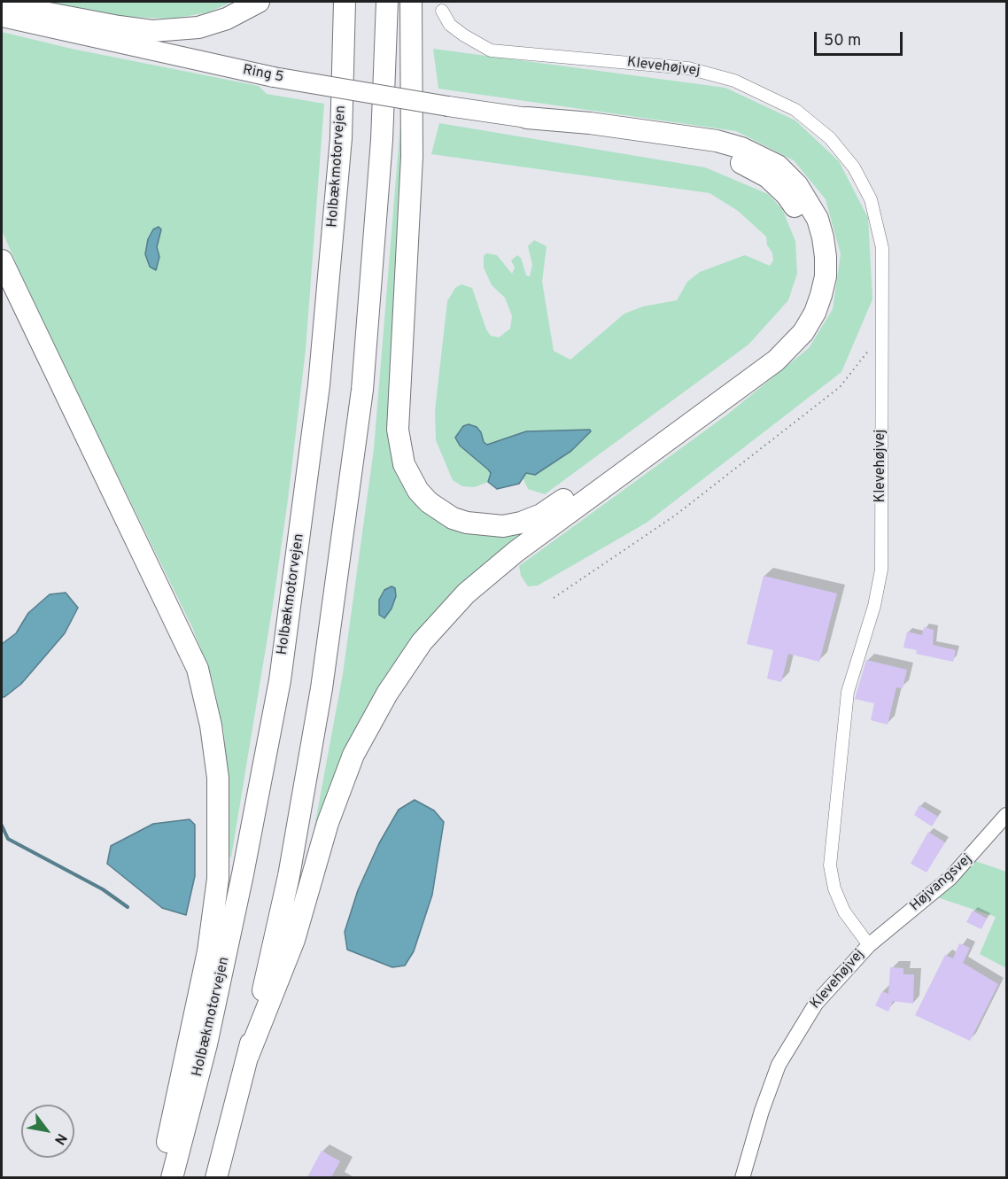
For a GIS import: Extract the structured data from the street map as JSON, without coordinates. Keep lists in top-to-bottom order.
{
  "streets": {
    "highway": ["Ring 5", "Holbækmotorvejen"],
    "street": ["Klevehøjvej", "Højvangsvej"]
  },
  "crossings": [
    ["Klevehøjvej", "Højvangsvej"]
  ],
  "scale_bar": "50 m",
  "north": "bottom right"
}
